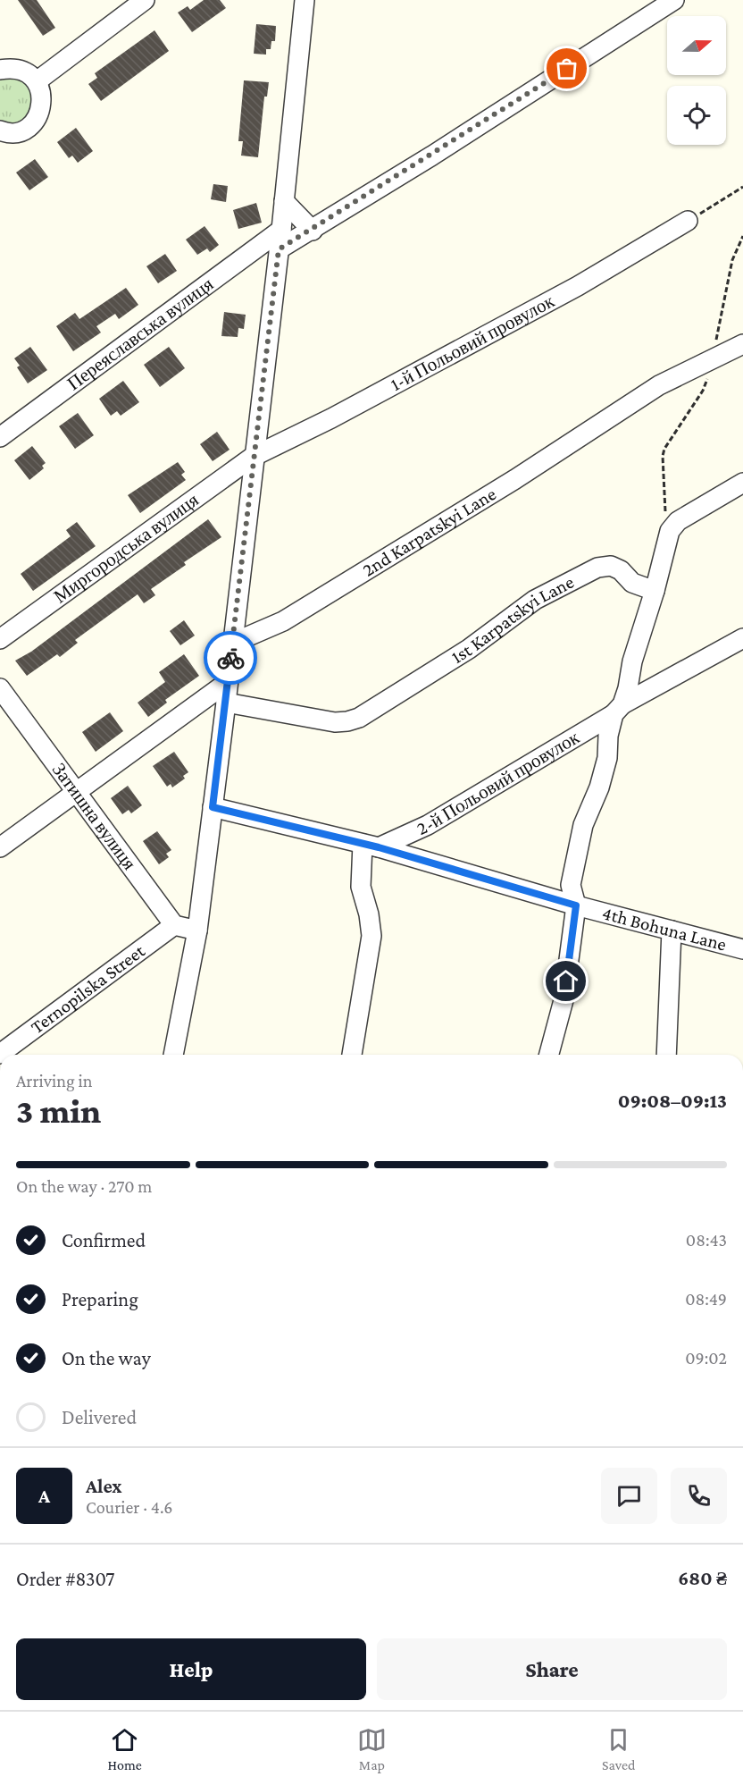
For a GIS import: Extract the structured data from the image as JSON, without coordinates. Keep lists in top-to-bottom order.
{
  "streets": {
    "street": [
      "Переяславська вулиця",
      "1-й Польовий провулок",
      "2nd Karpatskyi Lane",
      "Миргородська вулиця",
      "1st Karpatskyi Lane",
      "2-й Польовий провулок",
      "Затишна вулиця",
      "4th Bohuna Lane",
      "Ternopilska Street"
    ]
  },
  "crossings": [
    ["1-й Польовий провулок", "Миргородська вулиця"],
    ["2-й Польовий провулок", "4th Bohuna Lane"],
    ["Затишна вулиця", "Ternopilska Street"]
  ],
  "north": "right",
  "page": {
    "heading": ["3 min", "Arriving in", "09:08–09:13"],
    "panel": [
      "Alex",
      "Courier · 4.6",
      "Order #8307",
      "680 ₴"
    ],
    "bar": "On the way · 270 m",
    "list": [
      ["Confirmed", "08:43"],
      ["Preparing", "08:49"],
      ["On the way", "09:02"],
      "Delivered"
    ],
    "round": "A",
    "buttons": ["Help", "Share"],
    "tabs": ["Home", "Map", "Saved"]
  }
}
